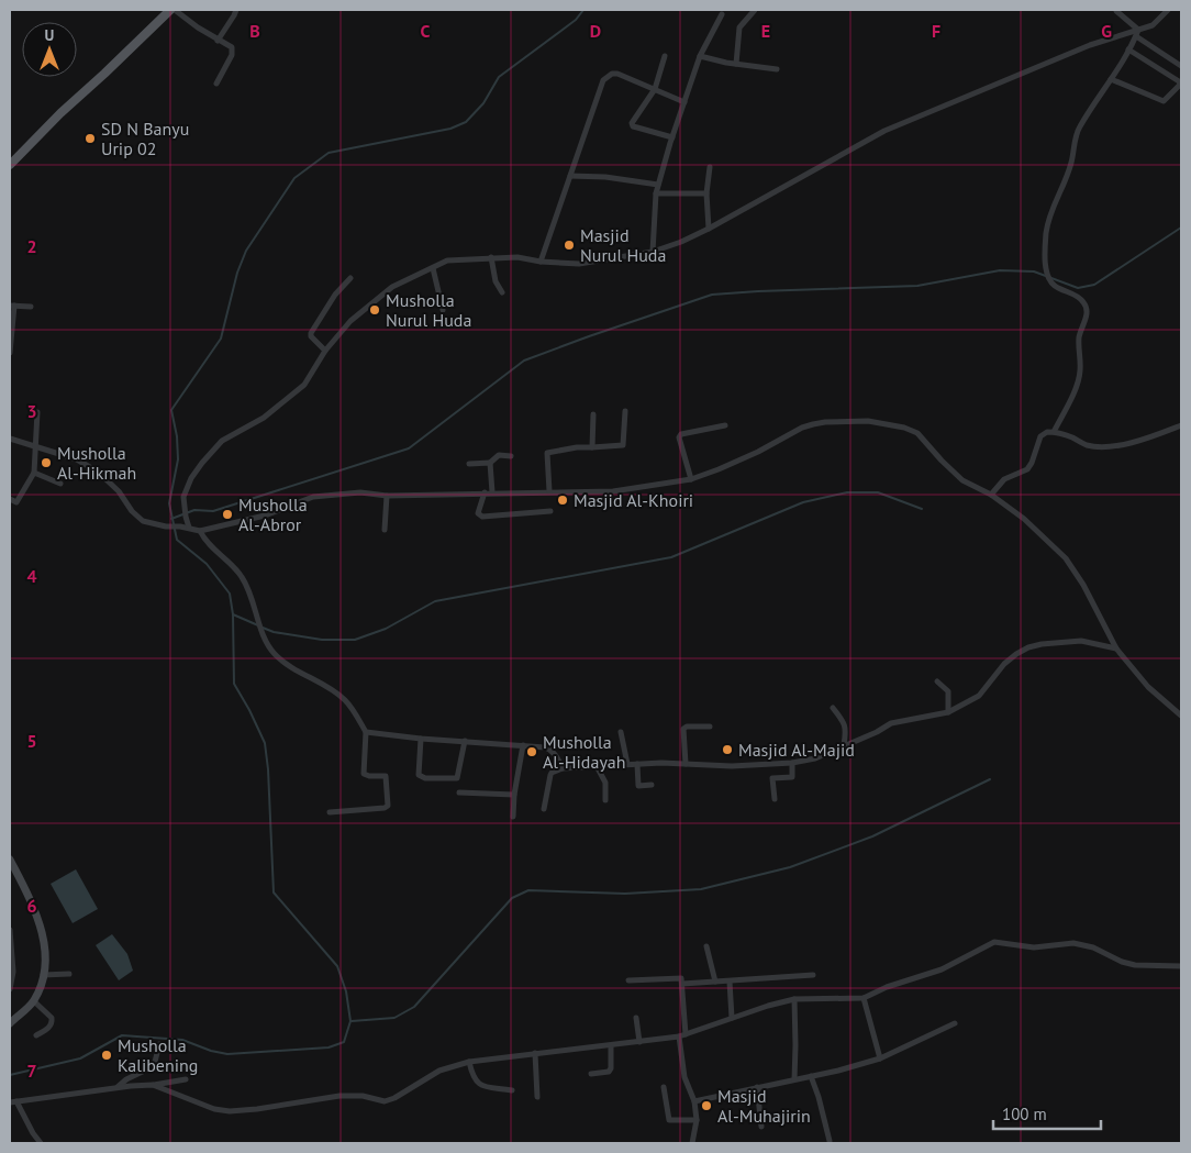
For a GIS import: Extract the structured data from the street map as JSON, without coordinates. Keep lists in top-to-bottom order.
{
  "places": [
    "SD N Banyu Urip 02",
    "Masjid Nurul Huda",
    "Musholla Nurul Huda",
    "Musholla Al-Hikmah",
    "Masjid Al-Khoiri",
    "Musholla Al-Abror",
    "Masjid Al-Majid",
    "Musholla Al-Hidayah",
    "Musholla Kalibening",
    "Masjid Al-Muhajirin"
  ],
  "scale_bar": "100 m",
  "north": "top",
  "grid": {
    "columns": [
      "B",
      "C",
      "D",
      "E",
      "F",
      "G"
    ],
    "rows": [
      "2",
      "3",
      "4",
      "5",
      "6",
      "7"
    ]
  }
}
